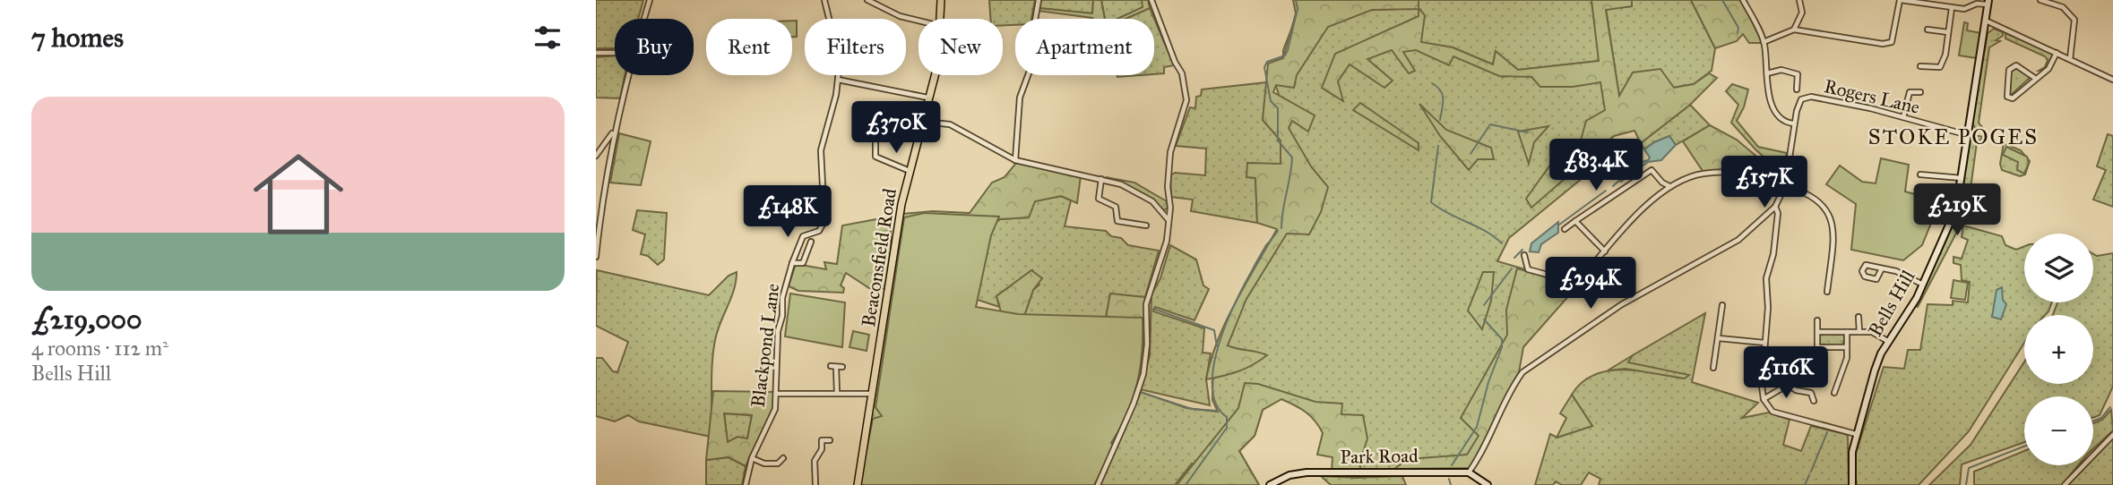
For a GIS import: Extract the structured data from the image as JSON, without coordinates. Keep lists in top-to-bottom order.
{
  "streets": {
    "main road": ["Beaconsfield Road", "Bells Hill", "Park Road"],
    "street": ["Rogers Lane", "Blackpond Lane"]
  },
  "crossings": [
    ["Rogers Lane", "Bells Hill"]
  ],
  "districts": ["STOKE POGES"],
  "page": {
    "heading": "7 homes",
    "chip": [
      "Buy",
      "Rent",
      "Filters",
      "New",
      "Apartment"
    ],
    "list": [
      {
        "name": "£219,000",
        "note": "4 rooms · 112 m² · Bells Hill"
      }
    ],
    "price": [
      "£370K",
      "£83.4K",
      "£157K",
      "£219K",
      "£148K",
      "£294K",
      "£116K"
    ],
    "map_buttons": ["+", "−"]
  }
}
